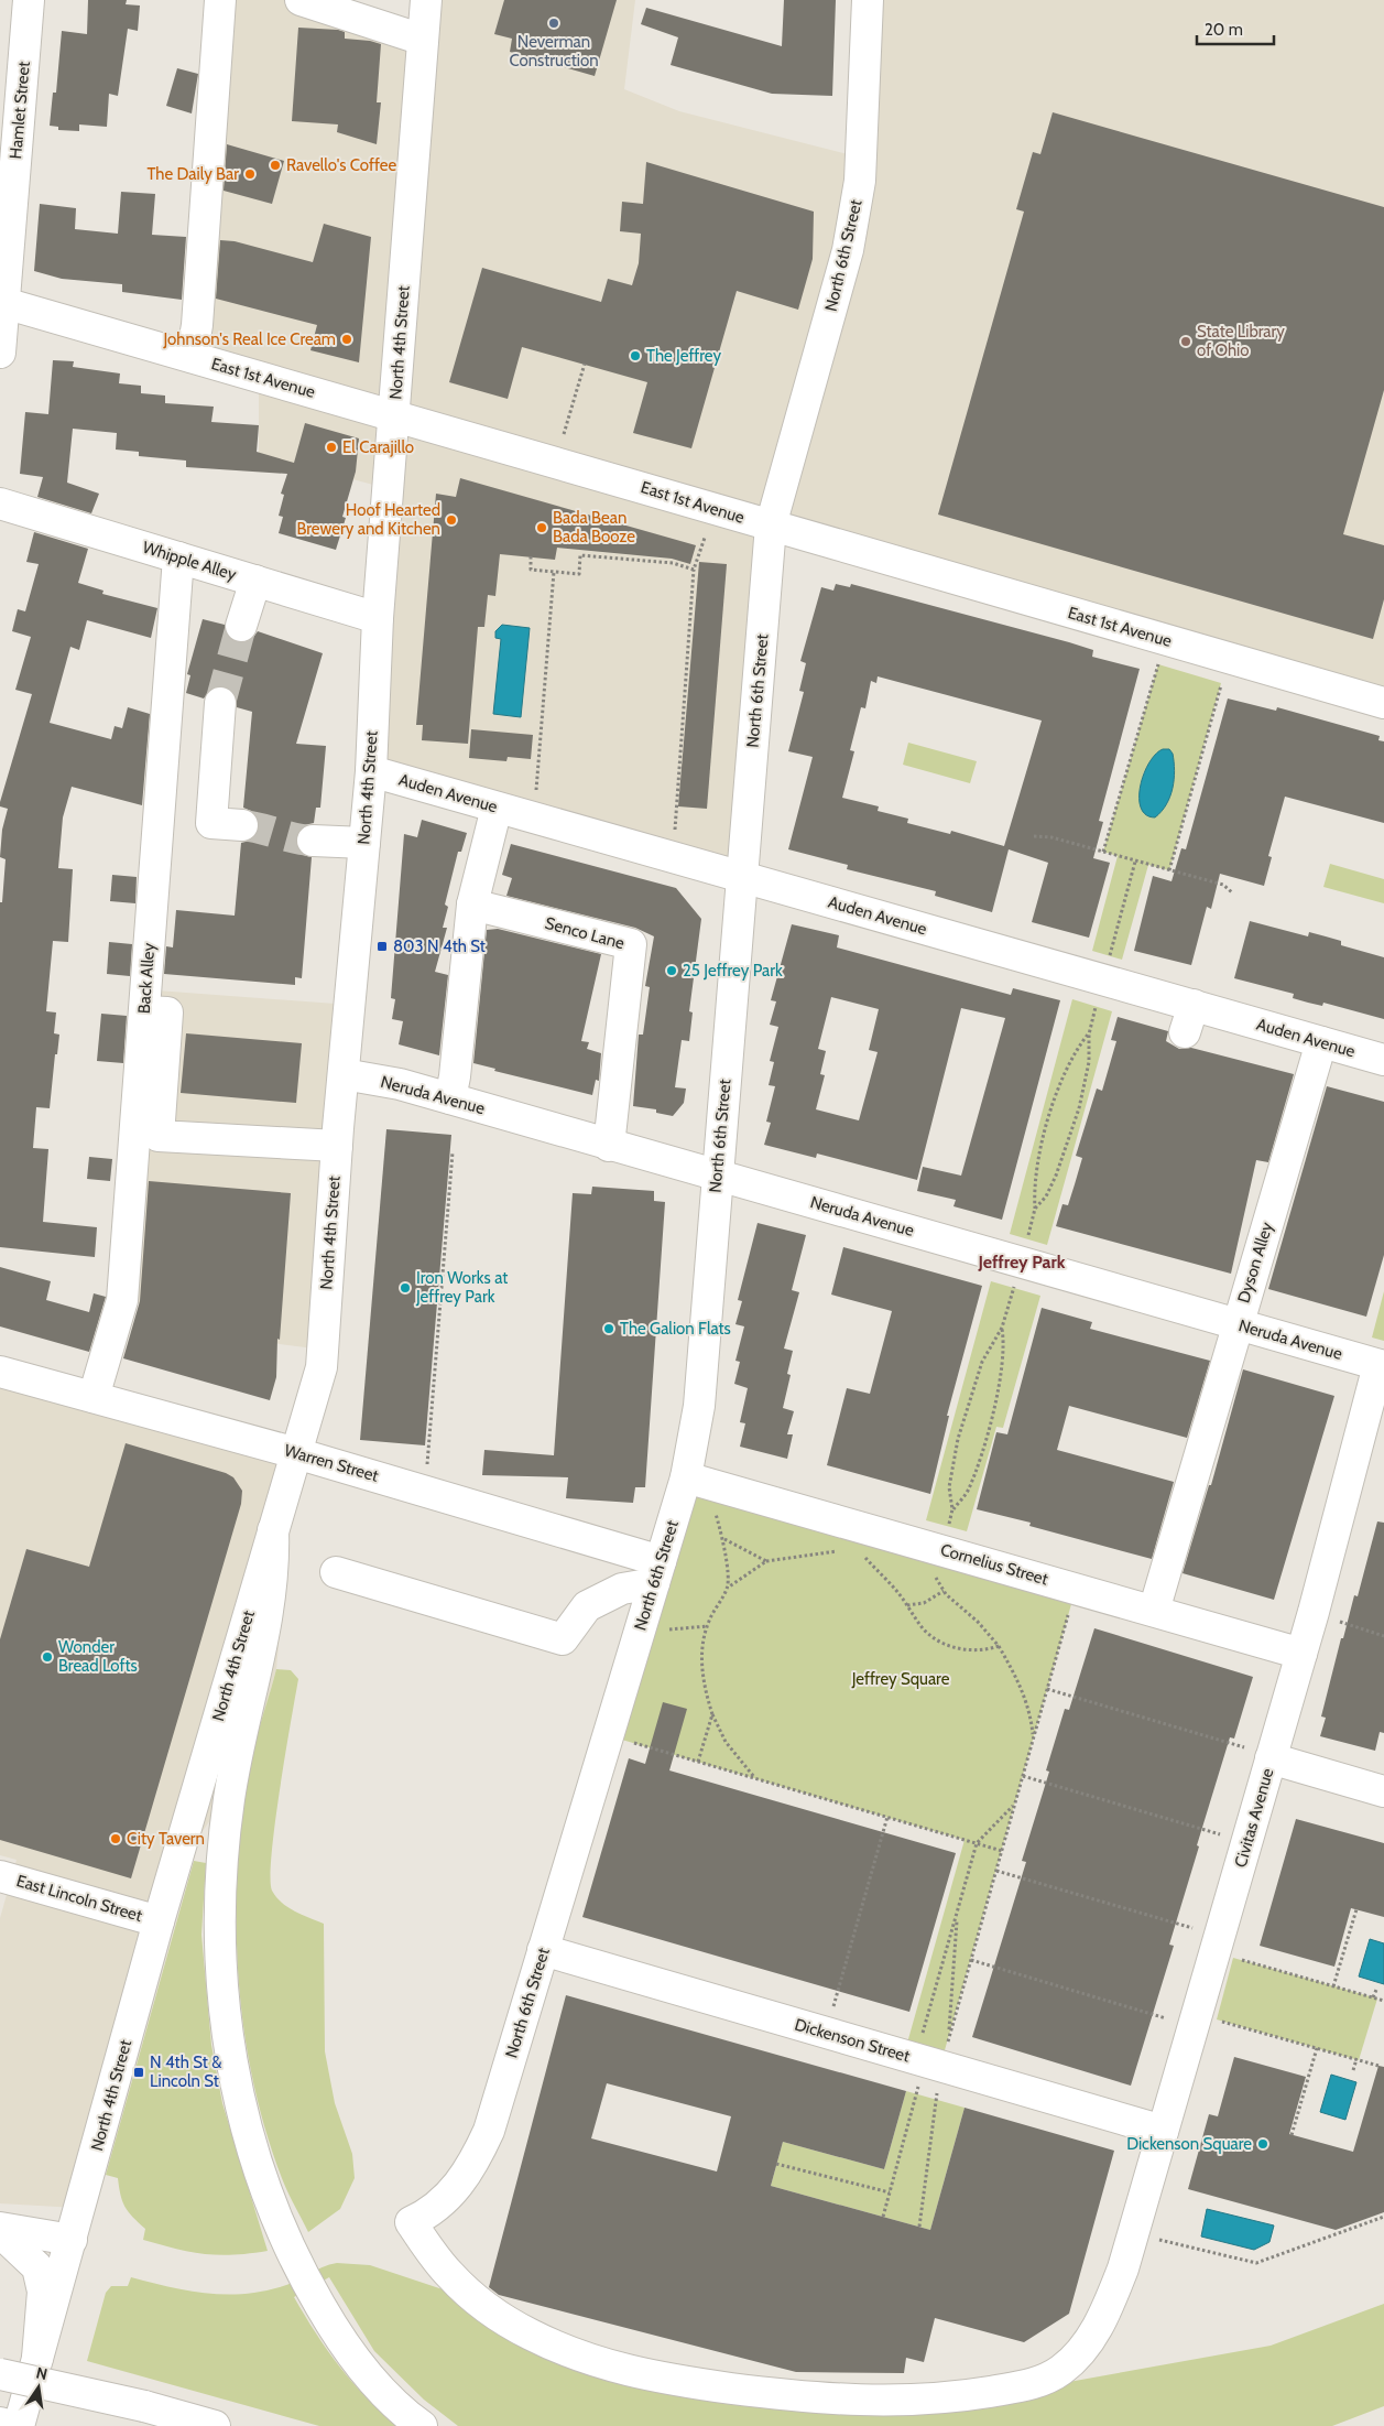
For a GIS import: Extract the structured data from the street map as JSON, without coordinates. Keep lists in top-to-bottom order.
{
  "streets": {
    "main road": [
      "Hamlet Street",
      "North 6th Street",
      "North 4th Street",
      "East 1st Avenue",
      "Whipple Alley",
      "Auden Avenue",
      "Senco Lane",
      "Back Alley",
      "Neruda Avenue",
      "Dyson Alley",
      "Warren Street",
      "Cornelius Street",
      "Civitas Avenue",
      "East Lincoln Street",
      "Dickenson Street"
    ]
  },
  "crossings": [
    ["Hamlet Street", "East 1st Avenue"],
    ["North 6th Street", "East 1st Avenue"],
    ["North 6th Street", "Auden Avenue"],
    ["North 6th Street", "Neruda Avenue"],
    ["North 6th Street", "Warren Street"],
    ["North 6th Street", "Cornelius Street"],
    ["North 6th Street", "Civitas Avenue"],
    ["North 6th Street", "Dickenson Street"],
    ["North 4th Street", "East 1st Avenue"],
    ["North 4th Street", "Whipple Alley"],
    ["North 4th Street", "Auden Avenue"],
    ["North 4th Street", "Neruda Avenue"],
    ["North 4th Street", "Warren Street"],
    ["North 4th Street", "East Lincoln Street"],
    ["Whipple Alley", "Back Alley"],
    ["Auden Avenue", "Dyson Alley"],
    ["Senco Lane", "Neruda Avenue"],
    ["Back Alley", "Warren Street"],
    ["Neruda Avenue", "Dyson Alley"],
    ["Neruda Avenue", "Civitas Avenue"],
    ["Dyson Alley", "Cornelius Street"],
    ["Cornelius Street", "Civitas Avenue"],
    ["Civitas Avenue", "Dickenson Street"]
  ],
  "districts": ["Jeffrey Park"],
  "parks": ["Jeffrey Square"],
  "places": {
    "other": [
      "Neverman Construction",
      "Ravello's Coffee",
      "The Daily Bar",
      "Johnson's Real Ice Cream",
      "State Library of Ohio",
      "The Jeffrey",
      "El Carajillo",
      "Hoof Hearted Brewery and Kitchen",
      "Bada Bean Bada Booze",
      "25 Jeffrey Park",
      "Iron Works at Jeffrey Park",
      "The Galion Flats",
      "Wonder Bread Lofts",
      "City Tavern",
      "Dickenson Square"
    ],
    "transit": ["803 N 4th St", "N 4th St & Lincoln St"]
  },
  "scale_bar": "20 m",
  "north": "top"
}
